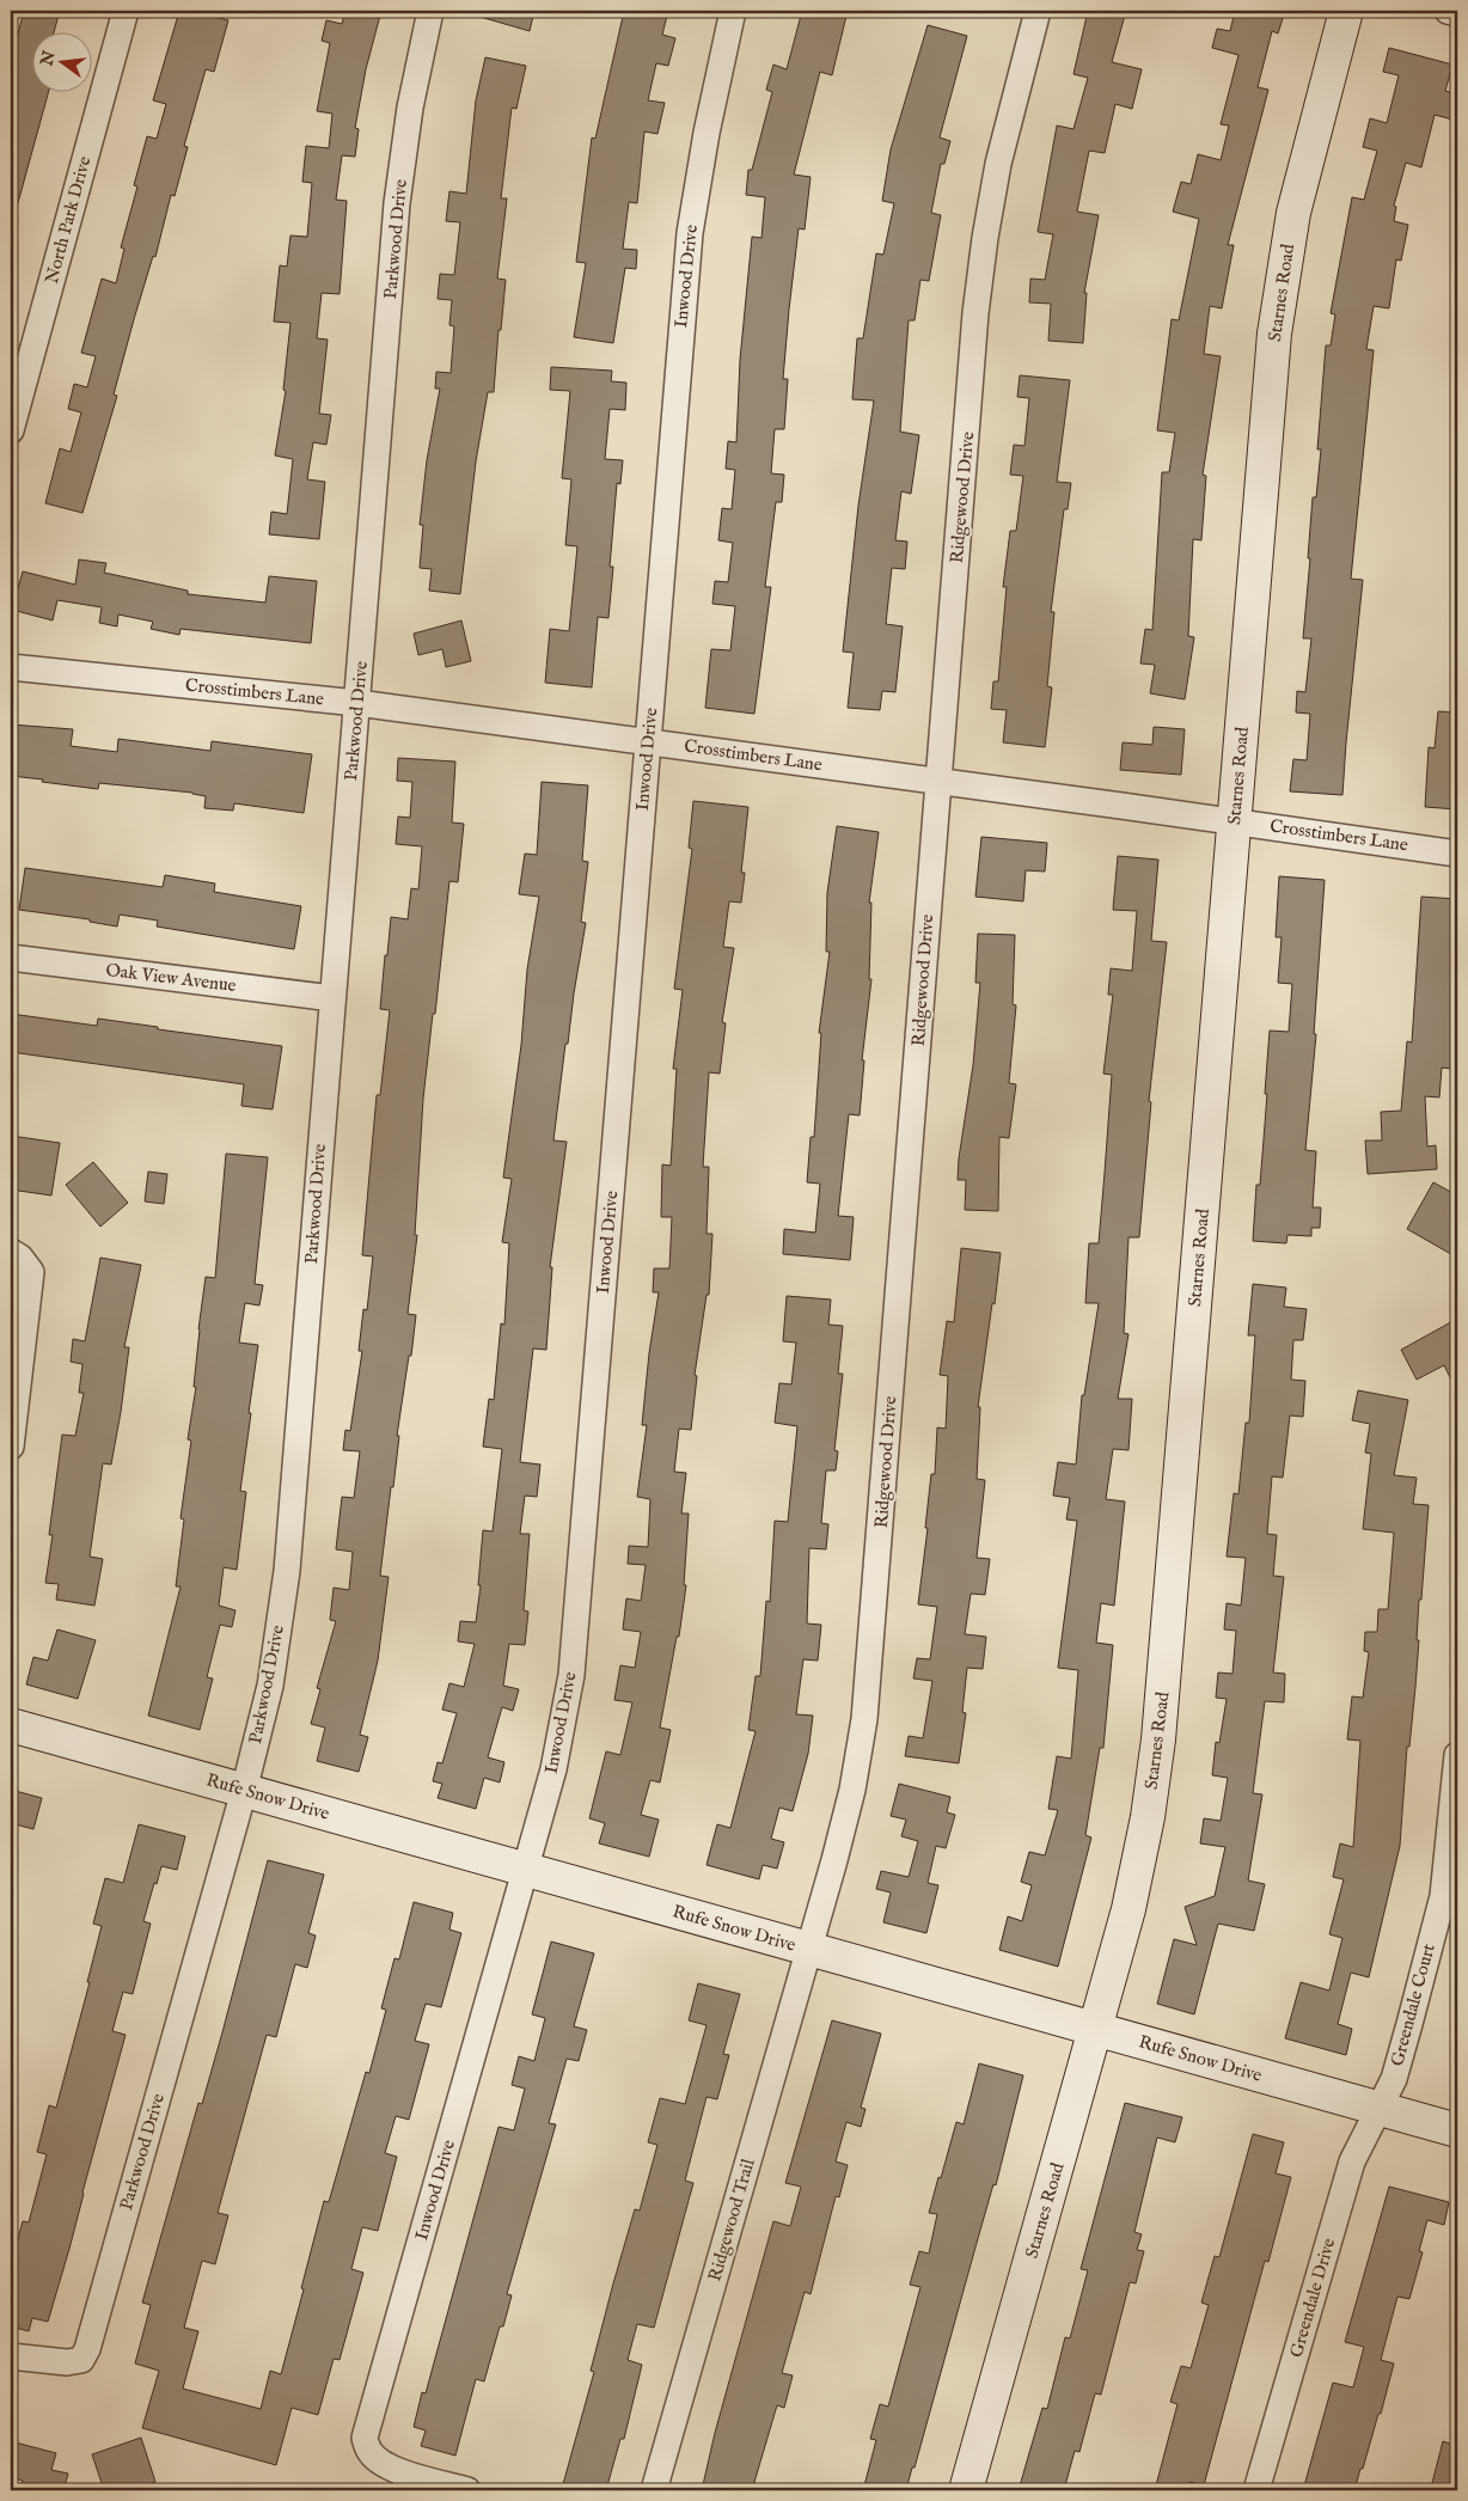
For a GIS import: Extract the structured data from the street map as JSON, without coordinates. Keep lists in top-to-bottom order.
{
  "streets": {
    "main road": ["Starnes Road", "Rufe Snow Drive"],
    "street": [
      "North Park Drive",
      "Parkwood Drive",
      "Inwood Drive",
      "Ridgewood Drive",
      "Crosstimbers Lane",
      "Oak View Avenue",
      "Greendale Court",
      "Ridgewood Trail",
      "Greendale Drive"
    ]
  },
  "crossings": [
    ["Parkwood Drive", "Crosstimbers Lane"],
    ["Parkwood Drive", "Oak View Avenue"],
    ["Parkwood Drive", "Rufe Snow Drive"],
    ["Inwood Drive", "Crosstimbers Lane"],
    ["Inwood Drive", "Rufe Snow Drive"],
    ["Starnes Road", "Crosstimbers Lane"],
    ["Starnes Road", "Rufe Snow Drive"],
    ["Ridgewood Drive", "Crosstimbers Lane"],
    ["Ridgewood Drive", "Rufe Snow Drive"],
    ["Ridgewood Drive", "Ridgewood Trail"],
    ["Rufe Snow Drive", "Greendale Court"],
    ["Rufe Snow Drive", "Ridgewood Trail"],
    ["Rufe Snow Drive", "Greendale Drive"],
    ["Greendale Court", "Greendale Drive"]
  ],
  "north": "left"
}
